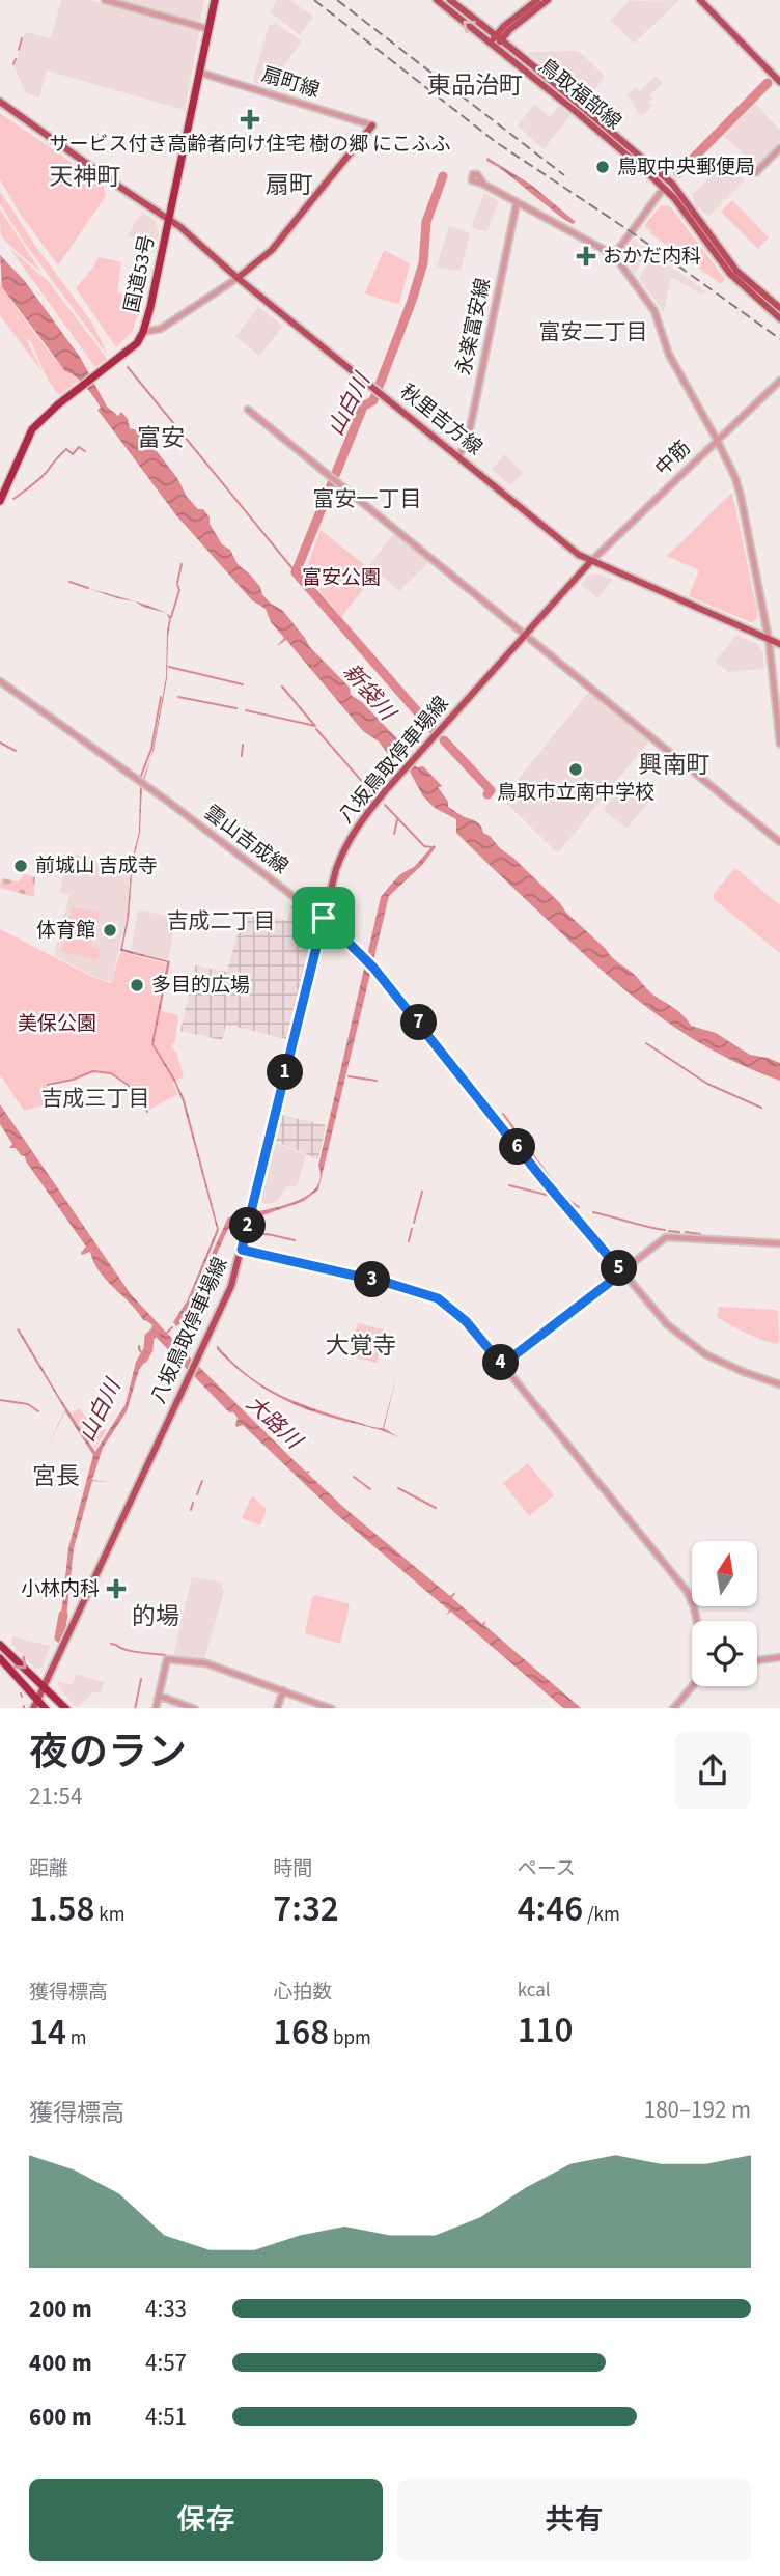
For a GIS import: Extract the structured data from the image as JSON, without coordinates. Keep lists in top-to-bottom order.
{
  "streets": {
    "highway": ["国道53号"],
    "main road": ["鳥取福部線", "秋里吉方線", "八坂鳥取停車場線"],
    "street": [
      "扇町線",
      "永楽富安線",
      "中筋",
      "雲山吉成線"
    ]
  },
  "crossings": [
    ["扇町線", "国道53号"],
    ["国道53号", "秋里吉方線"],
    ["永楽富安線", "秋里吉方線"],
    ["秋里吉方線", "中筋"],
    ["秋里吉方線", "八坂鳥取停車場線"],
    ["中筋", "八坂鳥取停車場線"],
    ["八坂鳥取停車場線", "雲山吉成線"]
  ],
  "districts": [
    "東品治町",
    "天神町",
    "扇町",
    "富安二丁目",
    "富安",
    "富安一丁目",
    "興南町",
    "吉成二丁目",
    "吉成三丁目",
    "大覚寺",
    "宮長",
    "的場"
  ],
  "water": ["山白川", "新袋川", "大路川"],
  "parks": ["富安公園", "美保公園"],
  "places": {
    "health": ["サービス付き高齢者向け住宅 樹の郷 にこふふ", "おかだ内科", "小林内科"],
    "other": [
      "鳥取中央郵便局",
      "鳥取市立南中学校",
      "前城山 吉成寺",
      "体育館",
      "多目的広場"
    ]
  },
  "north": "top",
  "page": {
    "pins": [
      "7",
      "1",
      "6",
      "2",
      "5",
      "3",
      "4"
    ],
    "heading": ["夜のラン", "21:54"],
    "stats": [
      ["距離", "1.58 km"],
      ["時間", "7:32"],
      ["ペース", "4:46 /km"],
      ["獲得標高", "14 m"],
      ["心拍数", "168 bpm"],
      ["kcal", "110"]
    ],
    "chart": ["獲得標高", "180–192 m"],
    "list": [
      {
        "name": "200 m",
        "note": "4:33"
      },
      {
        "name": "400 m",
        "note": "4:57"
      },
      {
        "name": "600 m",
        "note": "4:51"
      }
    ],
    "buttons": ["保存", "共有"]
  }
}
